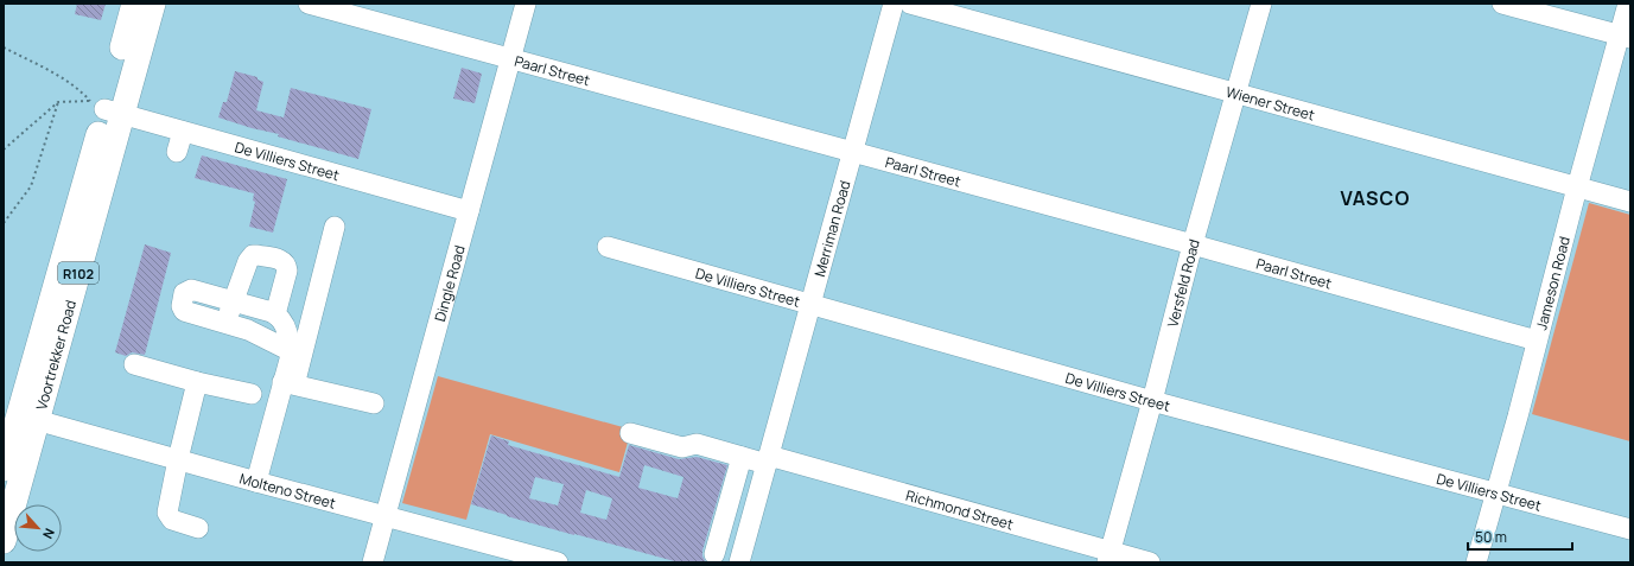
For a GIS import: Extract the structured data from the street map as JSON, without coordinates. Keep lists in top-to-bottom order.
{
  "streets": {
    "main road": ["R102", "Voortrekker Road"],
    "street": [
      "Paarl Street",
      "Wiener Street",
      "De Villiers Street",
      "Merriman Road",
      "Versfeld Road",
      "Jameson Road",
      "Dingle Road",
      "Molteno Street",
      "Richmond Street"
    ]
  },
  "crossings": [
    ["Paarl Street", "Merriman Road"],
    ["Paarl Street", "Versfeld Road"],
    ["Paarl Street", "Jameson Road"],
    ["Paarl Street", "Dingle Road"],
    ["Wiener Street", "Versfeld Road"],
    ["Wiener Street", "Jameson Road"],
    ["De Villiers Street", "Merriman Road"],
    ["De Villiers Street", "Versfeld Road"],
    ["De Villiers Street", "Jameson Road"],
    ["De Villiers Street", "Dingle Road"],
    ["De Villiers Street", "Voortrekker Road"],
    ["Merriman Road", "Richmond Street"],
    ["Versfeld Road", "Richmond Street"],
    ["Dingle Road", "Molteno Street"],
    ["Voortrekker Road", "Molteno Street"]
  ],
  "districts": ["VASCO"],
  "scale_bar": "50 m",
  "north": "bottom right"
}
